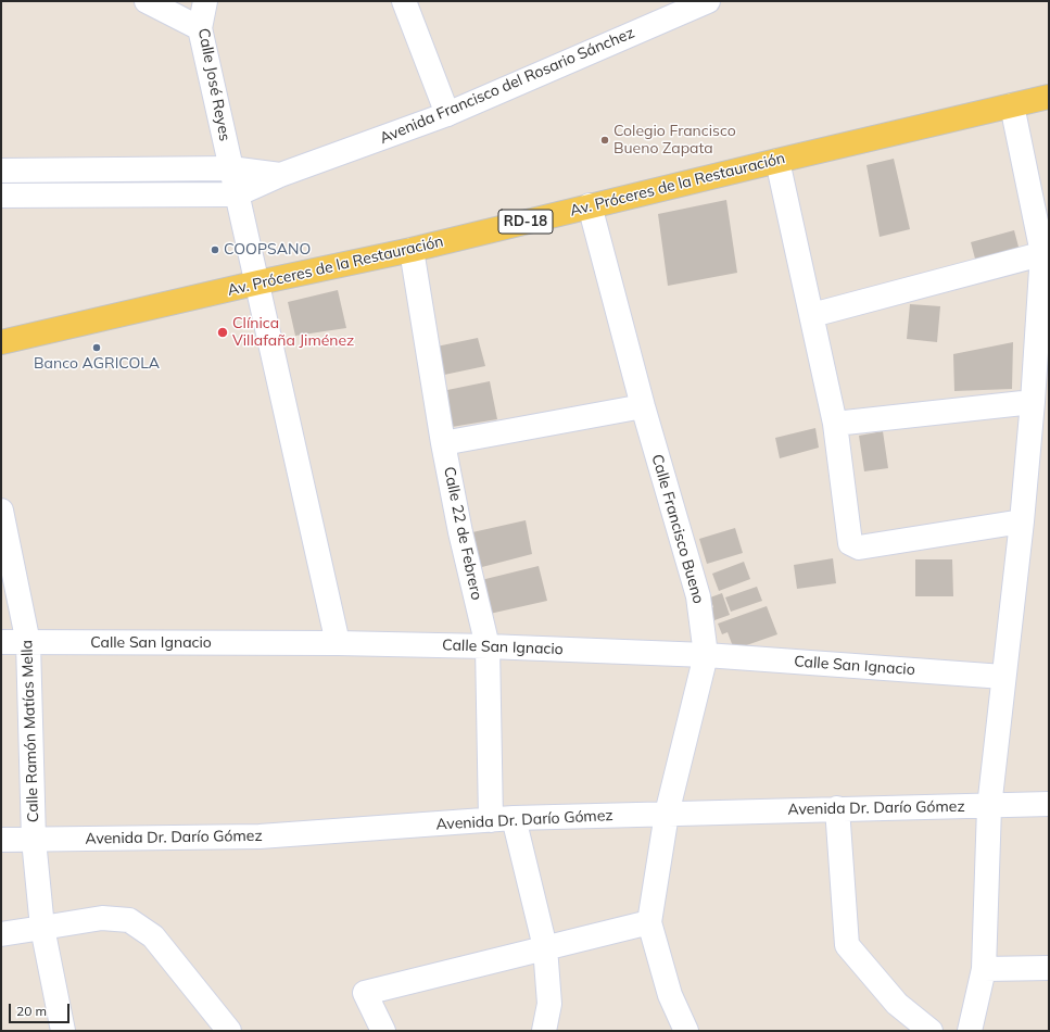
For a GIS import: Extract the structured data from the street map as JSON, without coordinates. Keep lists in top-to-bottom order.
{
  "streets": {
    "main road": ["Av. Próceres de la Restauración", "RD-18"],
    "street": [
      "Calle José Reyes",
      "Avenida Francisco del Rosario Sánchez",
      "Calle Francisco Bueno",
      "Calle 22 de Febrero",
      "Calle San Ignacio",
      "Calle Ramón Matías Mella",
      "Avenida Dr. Darío Gómez"
    ]
  },
  "crossings": [
    ["Calle José Reyes", "Avenida Francisco del Rosario Sánchez"],
    ["Calle José Reyes", "Av. Próceres de la Restauración"],
    ["Calle José Reyes", "Calle San Ignacio"],
    ["Av. Próceres de la Restauración", "Calle Francisco Bueno"],
    ["Av. Próceres de la Restauración", "Calle 22 de Febrero"],
    ["Calle Francisco Bueno", "Calle San Ignacio"],
    ["Calle Francisco Bueno", "Avenida Dr. Darío Gómez"],
    ["Calle 22 de Febrero", "Calle San Ignacio"],
    ["Calle 22 de Febrero", "Avenida Dr. Darío Gómez"],
    ["Calle San Ignacio", "Calle Ramón Matías Mella"],
    ["Calle Ramón Matías Mella", "Avenida Dr. Darío Gómez"]
  ],
  "places": [
    "Colegio Francisco Bueno Zapata",
    "COOPSANO",
    "Clínica Villafaña Jiménez",
    "Banco AGRICOLA"
  ],
  "scale_bar": "20 m"
}
